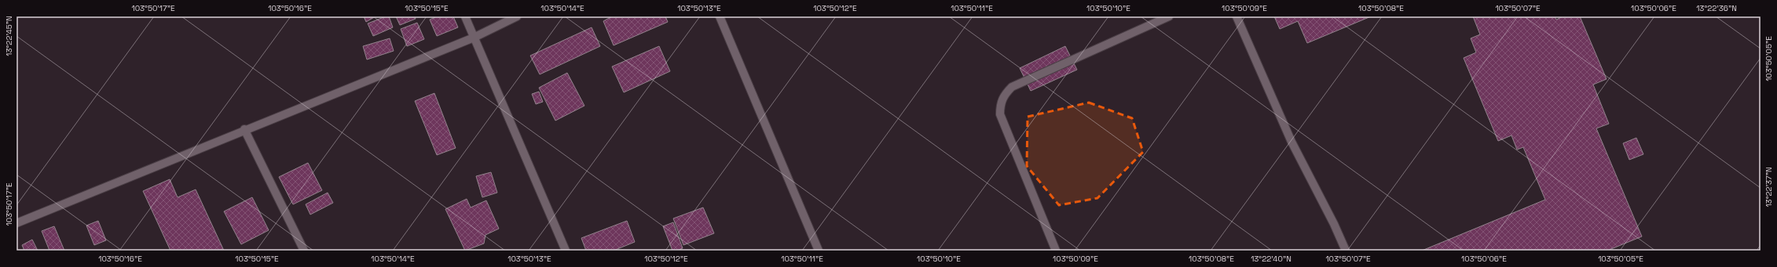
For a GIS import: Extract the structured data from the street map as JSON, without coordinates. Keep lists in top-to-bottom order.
{
  "coordinates": [
    "103°50'17\"E",
    "103°50'16\"E",
    "103°50'15\"E",
    "103°50'14\"E",
    "103°50'13\"E",
    "103°50'12\"E",
    "103°50'11\"E",
    "103°50'10\"E",
    "103°50'09\"E",
    "103°50'08\"E",
    "103°50'07\"E",
    "103°50'06\"E",
    "13°22'36\"N",
    "13°22'45\"N",
    "103°50'05\"E",
    "13°22'37\"N",
    "13°22'40\"N"
  ]
}
